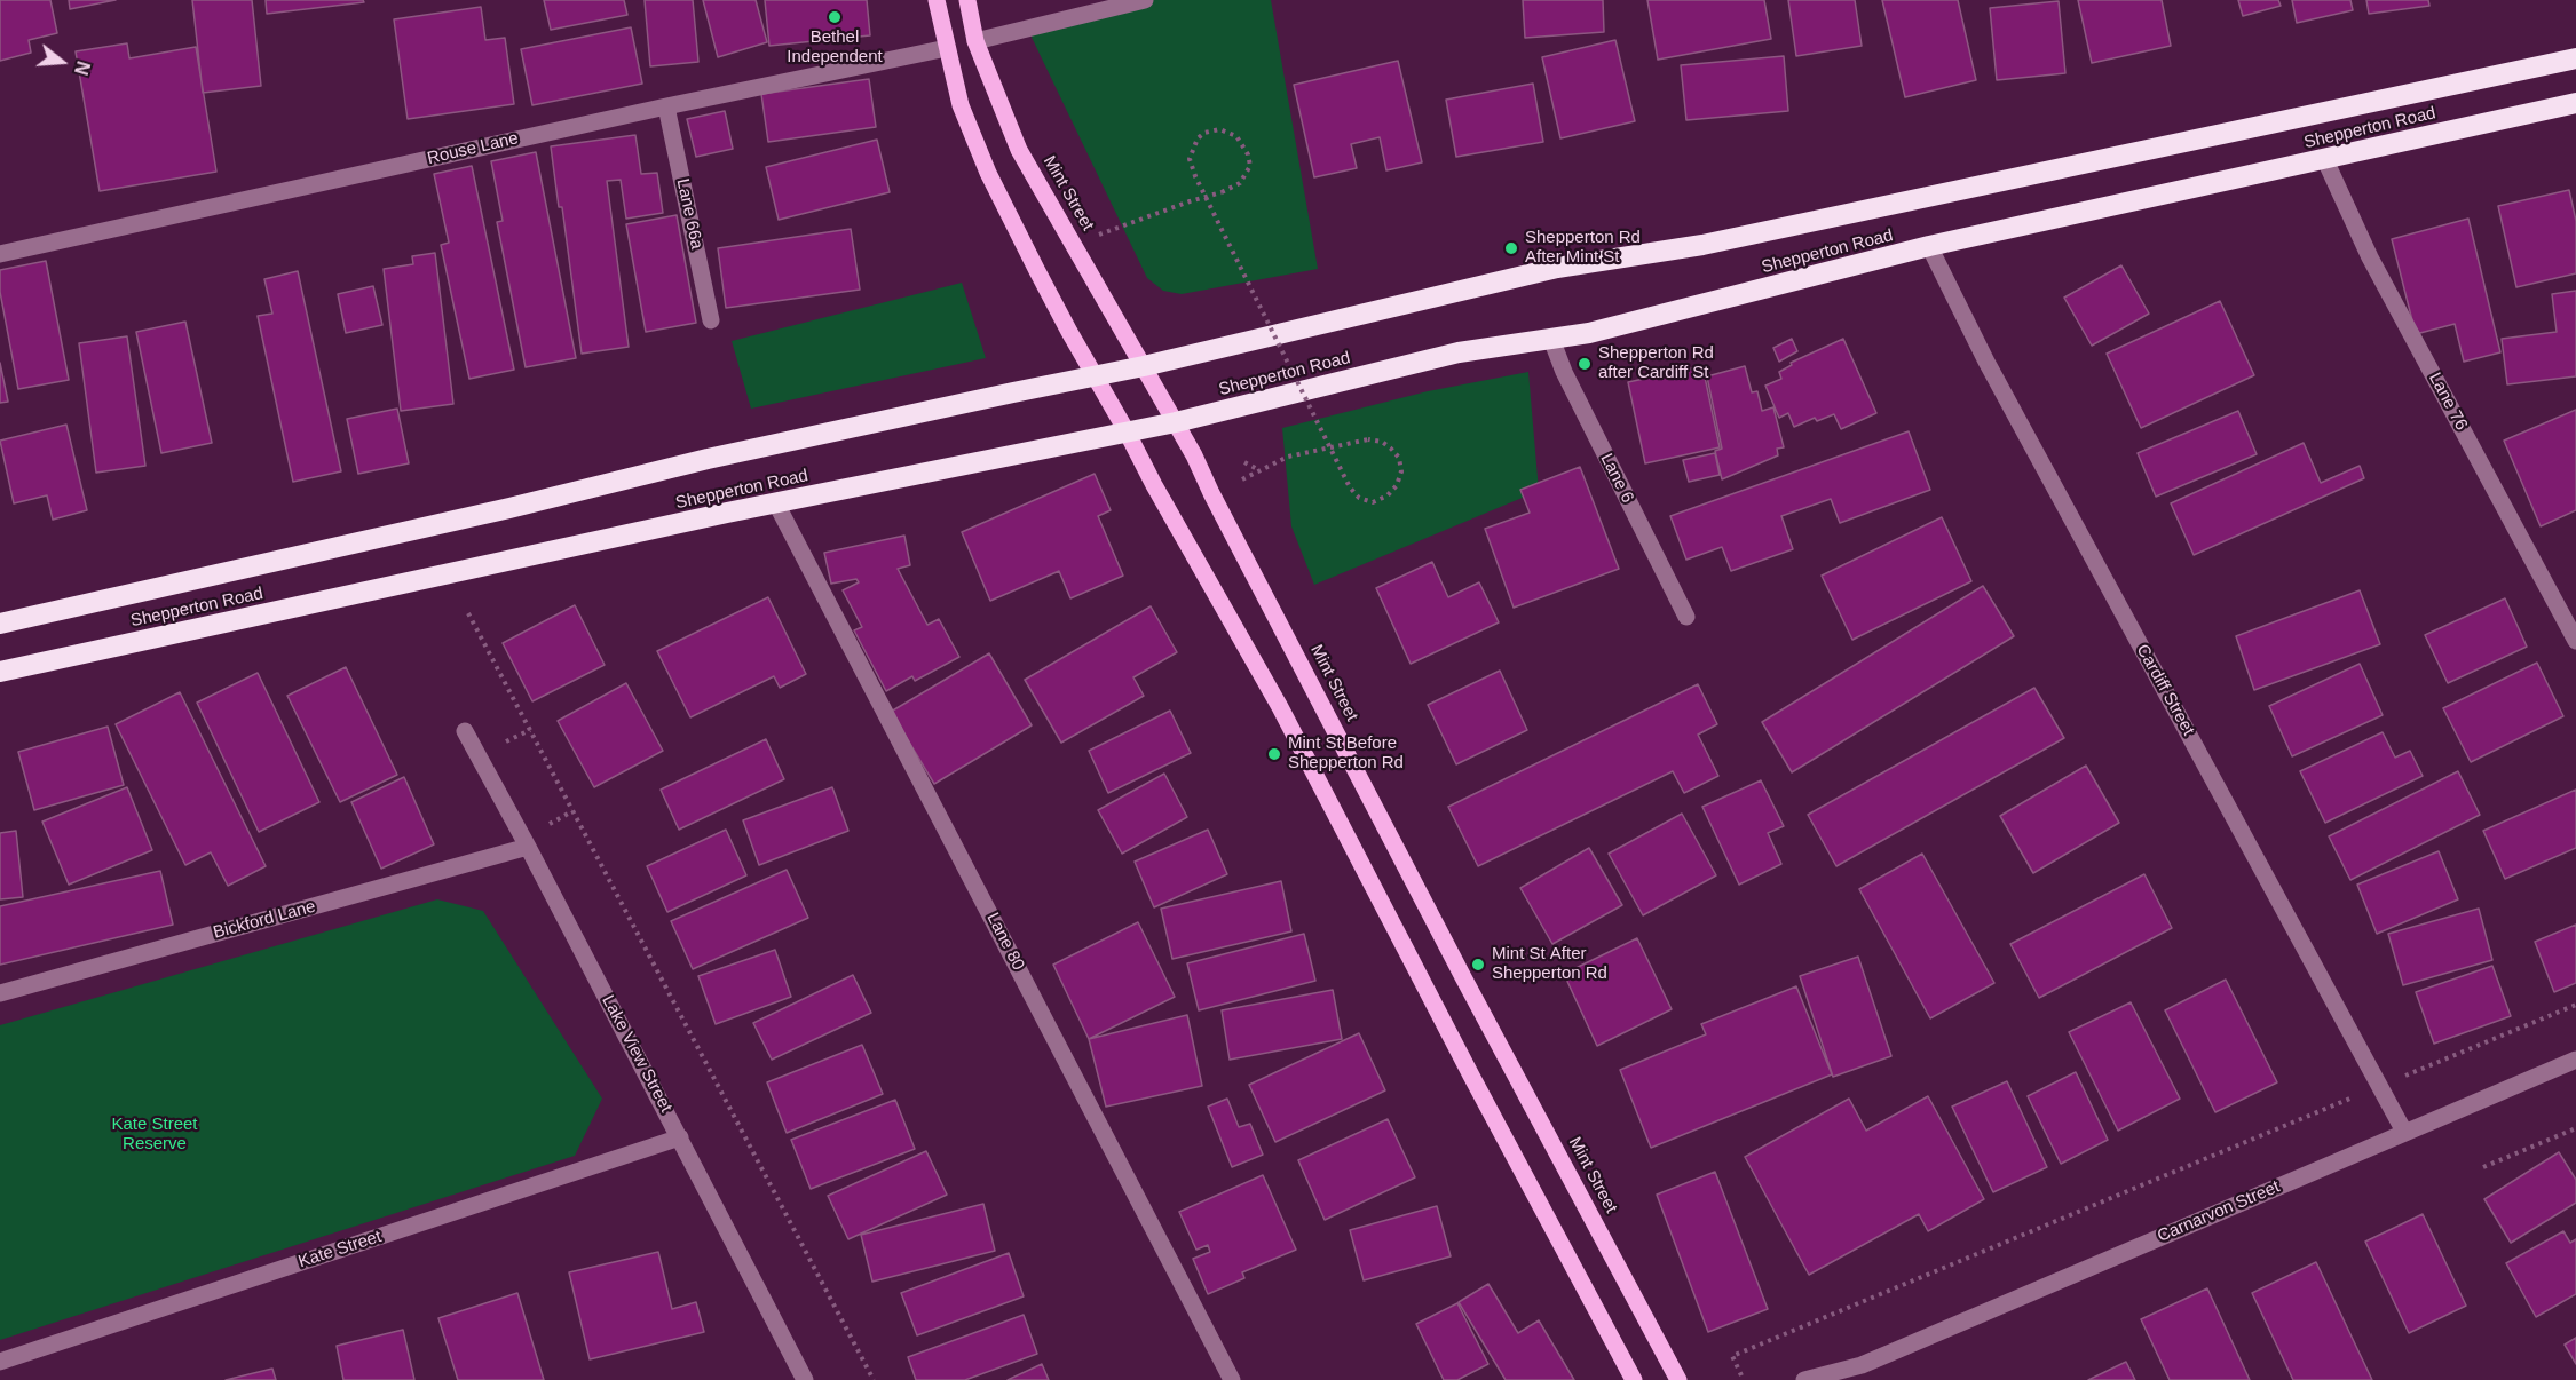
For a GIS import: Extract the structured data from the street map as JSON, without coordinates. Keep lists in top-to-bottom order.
{
  "streets": {
    "highway": ["Shepperton Road"],
    "main road": ["Mint Street"],
    "street": [
      "Rouse Lane",
      "Lane 66a",
      "Lane 76",
      "Lane 6",
      "Cardiff Street",
      "Bickford Lane",
      "Lane 80",
      "Lake View Street",
      "Carnarvon Street",
      "Kate Street"
    ]
  },
  "crossings": [
    ["Shepperton Road", "Mint Street"],
    ["Shepperton Road", "Lane 76"],
    ["Shepperton Road", "Lane 6"],
    ["Shepperton Road", "Cardiff Street"],
    ["Shepperton Road", "Lane 80"],
    ["Rouse Lane", "Lane 66a"],
    ["Cardiff Street", "Carnarvon Street"],
    ["Bickford Lane", "Lake View Street"],
    ["Lake View Street", "Kate Street"]
  ],
  "parks": ["Kate Street Reserve"],
  "places": [
    "Bethel Independent",
    "Shepperton Rd After Mint St",
    "Shepperton Rd after Cardiff St",
    "Mint St Before Shepperton Rd",
    "Mint St After Shepperton Rd"
  ],
  "north": "right"
}
